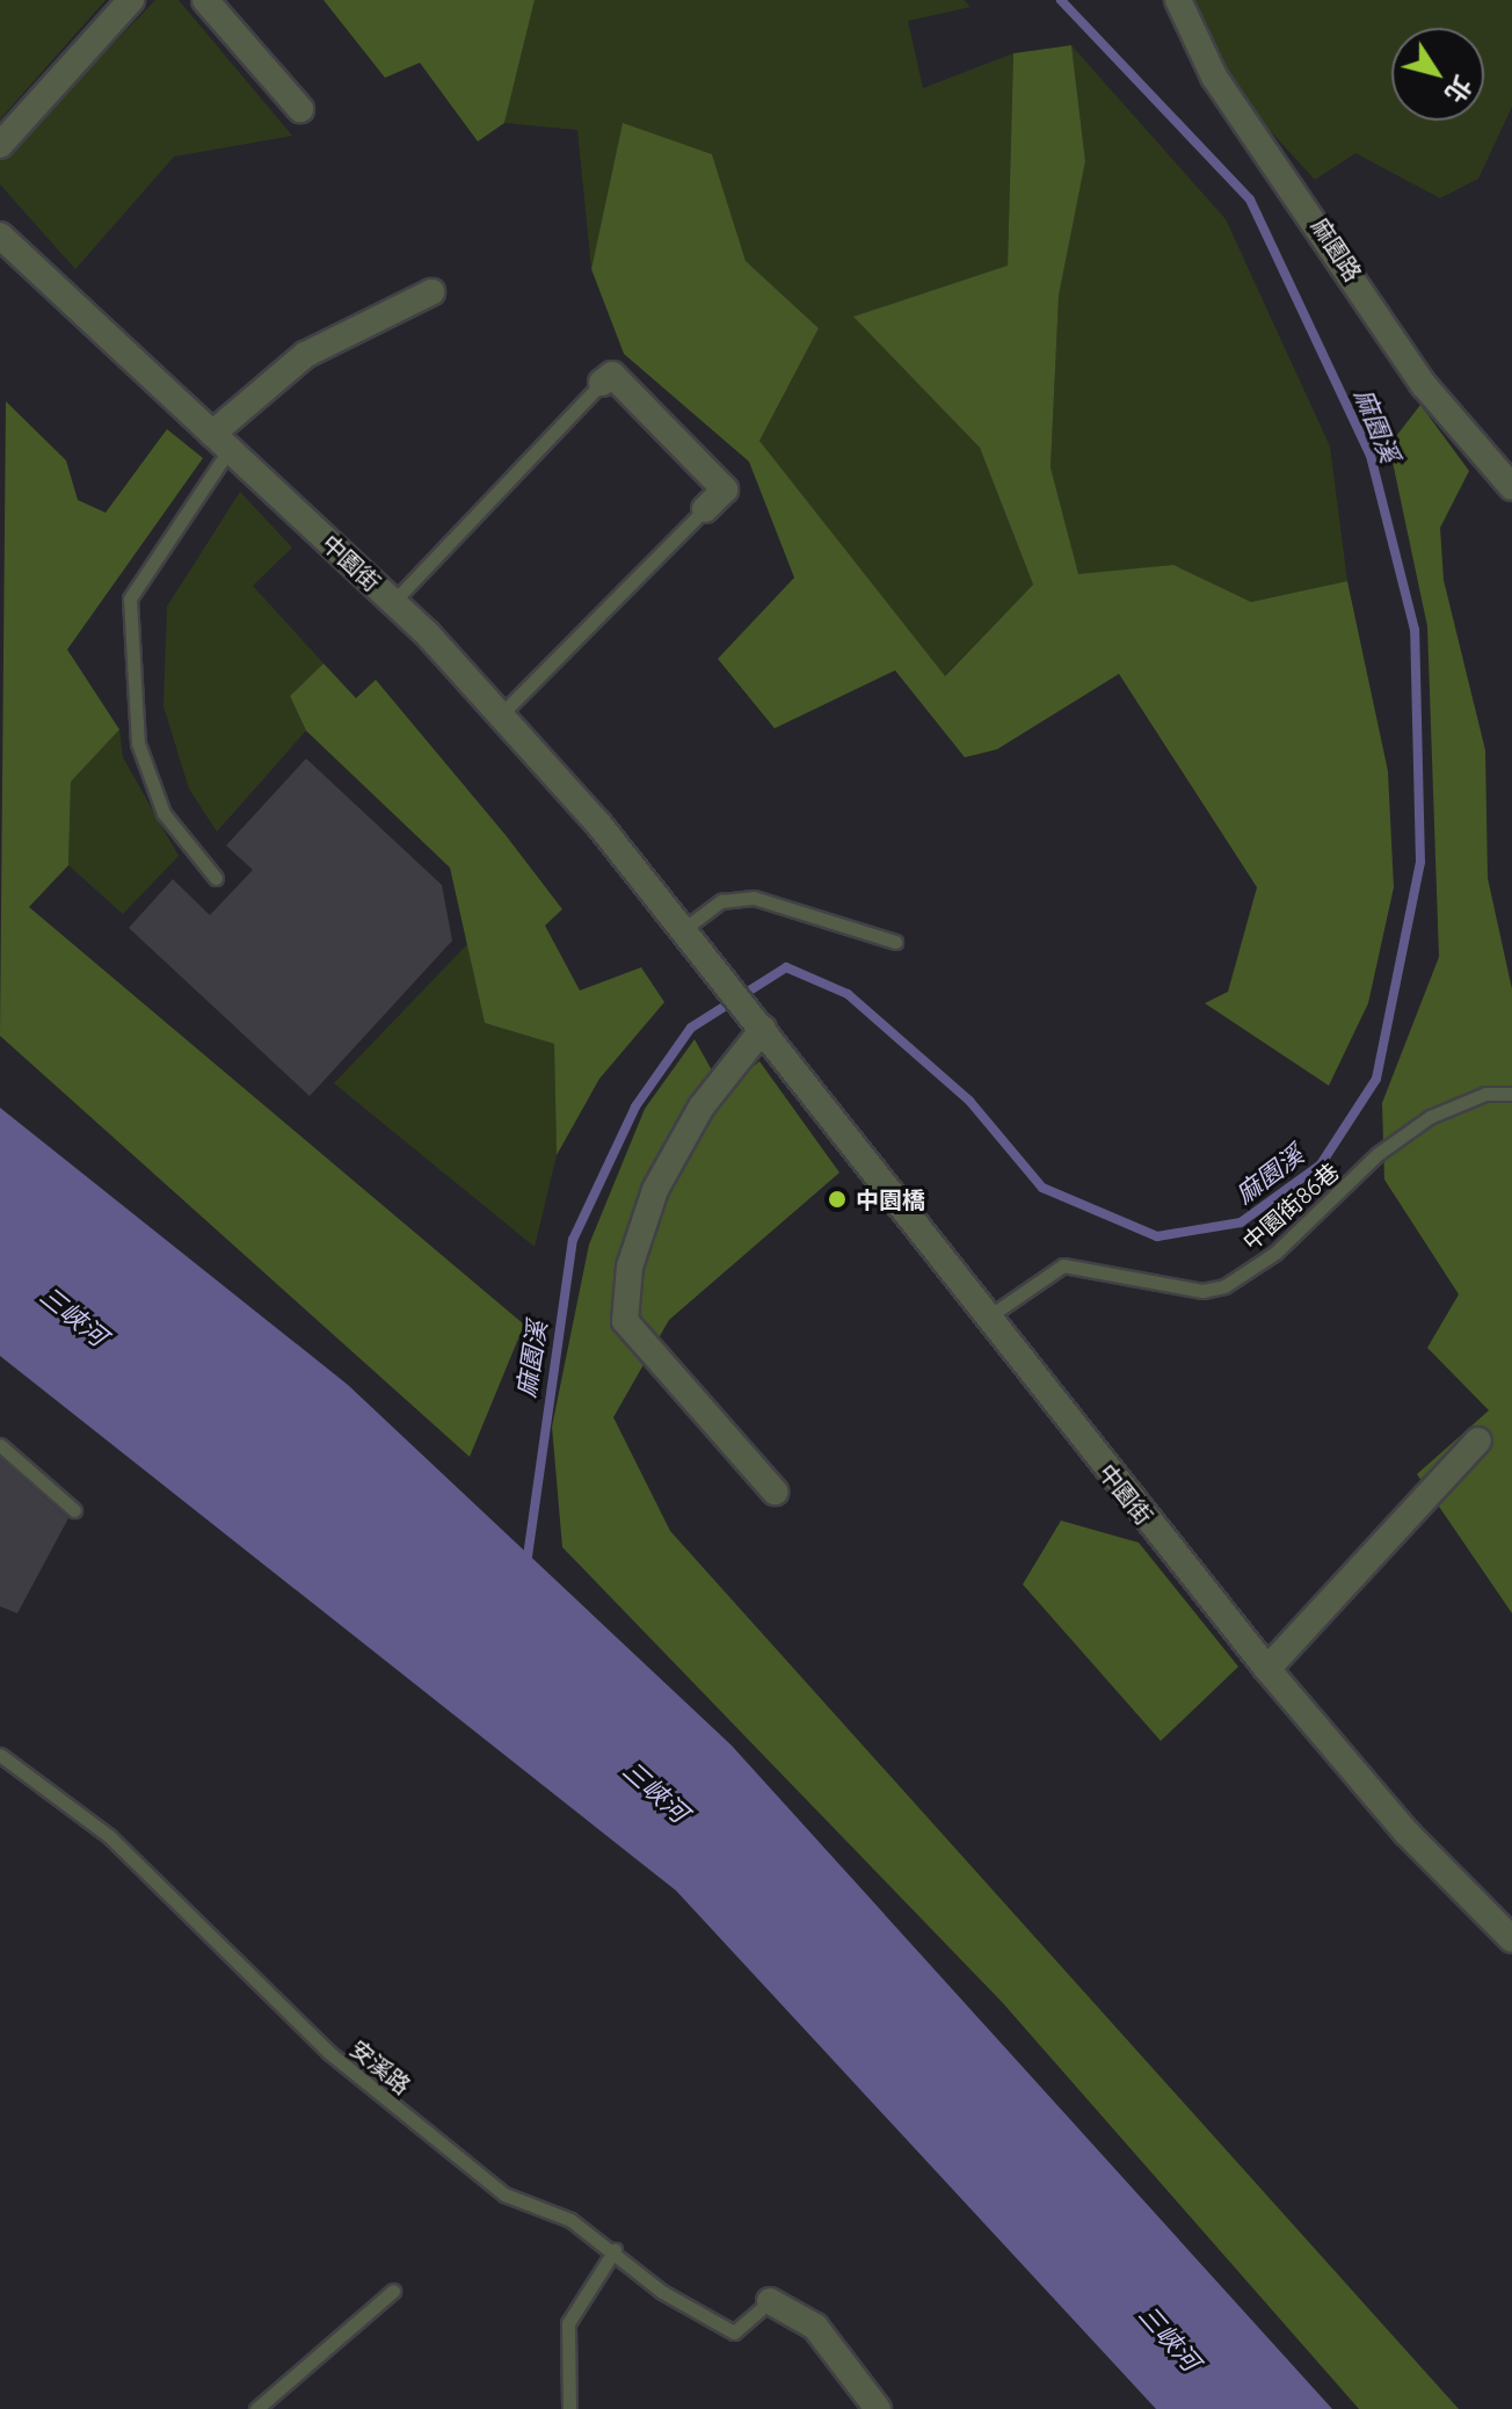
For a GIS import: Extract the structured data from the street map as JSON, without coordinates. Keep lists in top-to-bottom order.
{
  "streets": {
    "street": ["麻園路", "中園街"],
    "lane": ["中園街86巷", "安溪路"]
  },
  "crossings": [
    ["中園街", "中園街86巷"]
  ],
  "water": ["麻園溪", "三峽河"],
  "places": ["中園橋"],
  "north": "bottom right"
}
